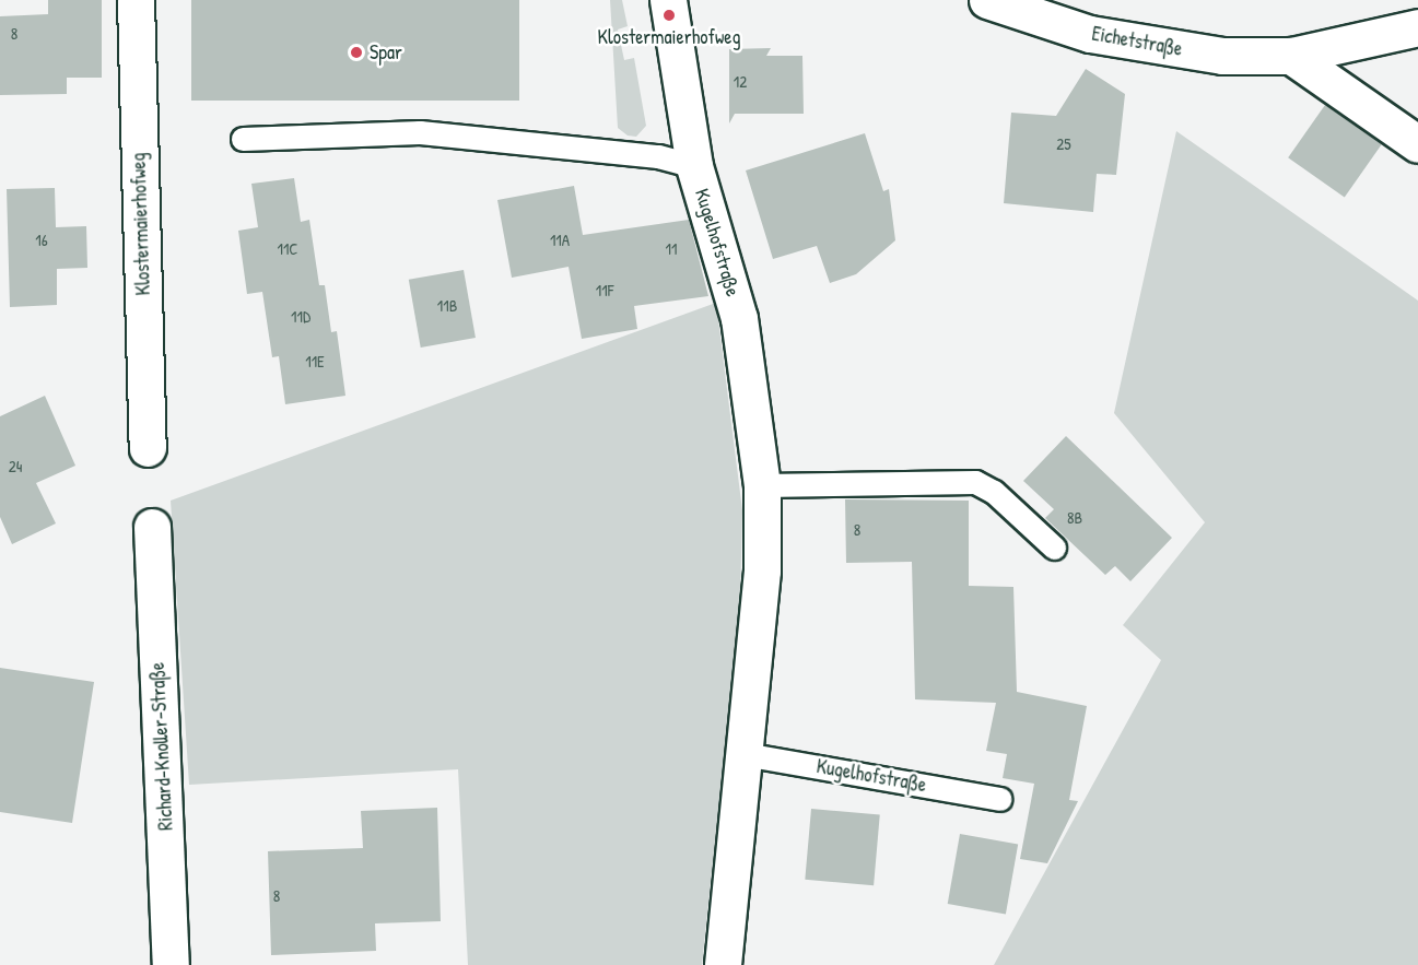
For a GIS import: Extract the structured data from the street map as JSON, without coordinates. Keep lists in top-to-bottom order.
{
  "streets": {
    "street": [
      "Eichetstraße",
      "Klostermaierhofweg",
      "Kugelhofstraße",
      "Richard-Knoller-Straße"
    ]
  },
  "places": ["Klostermaierhofweg", "Spar"],
  "house_numbers": [
    "8",
    "12",
    "25",
    "16",
    "11A",
    "11C",
    "11",
    "11F",
    "11B",
    "11D",
    "11E",
    "24",
    "8B",
    "8",
    "8"
  ]
}
